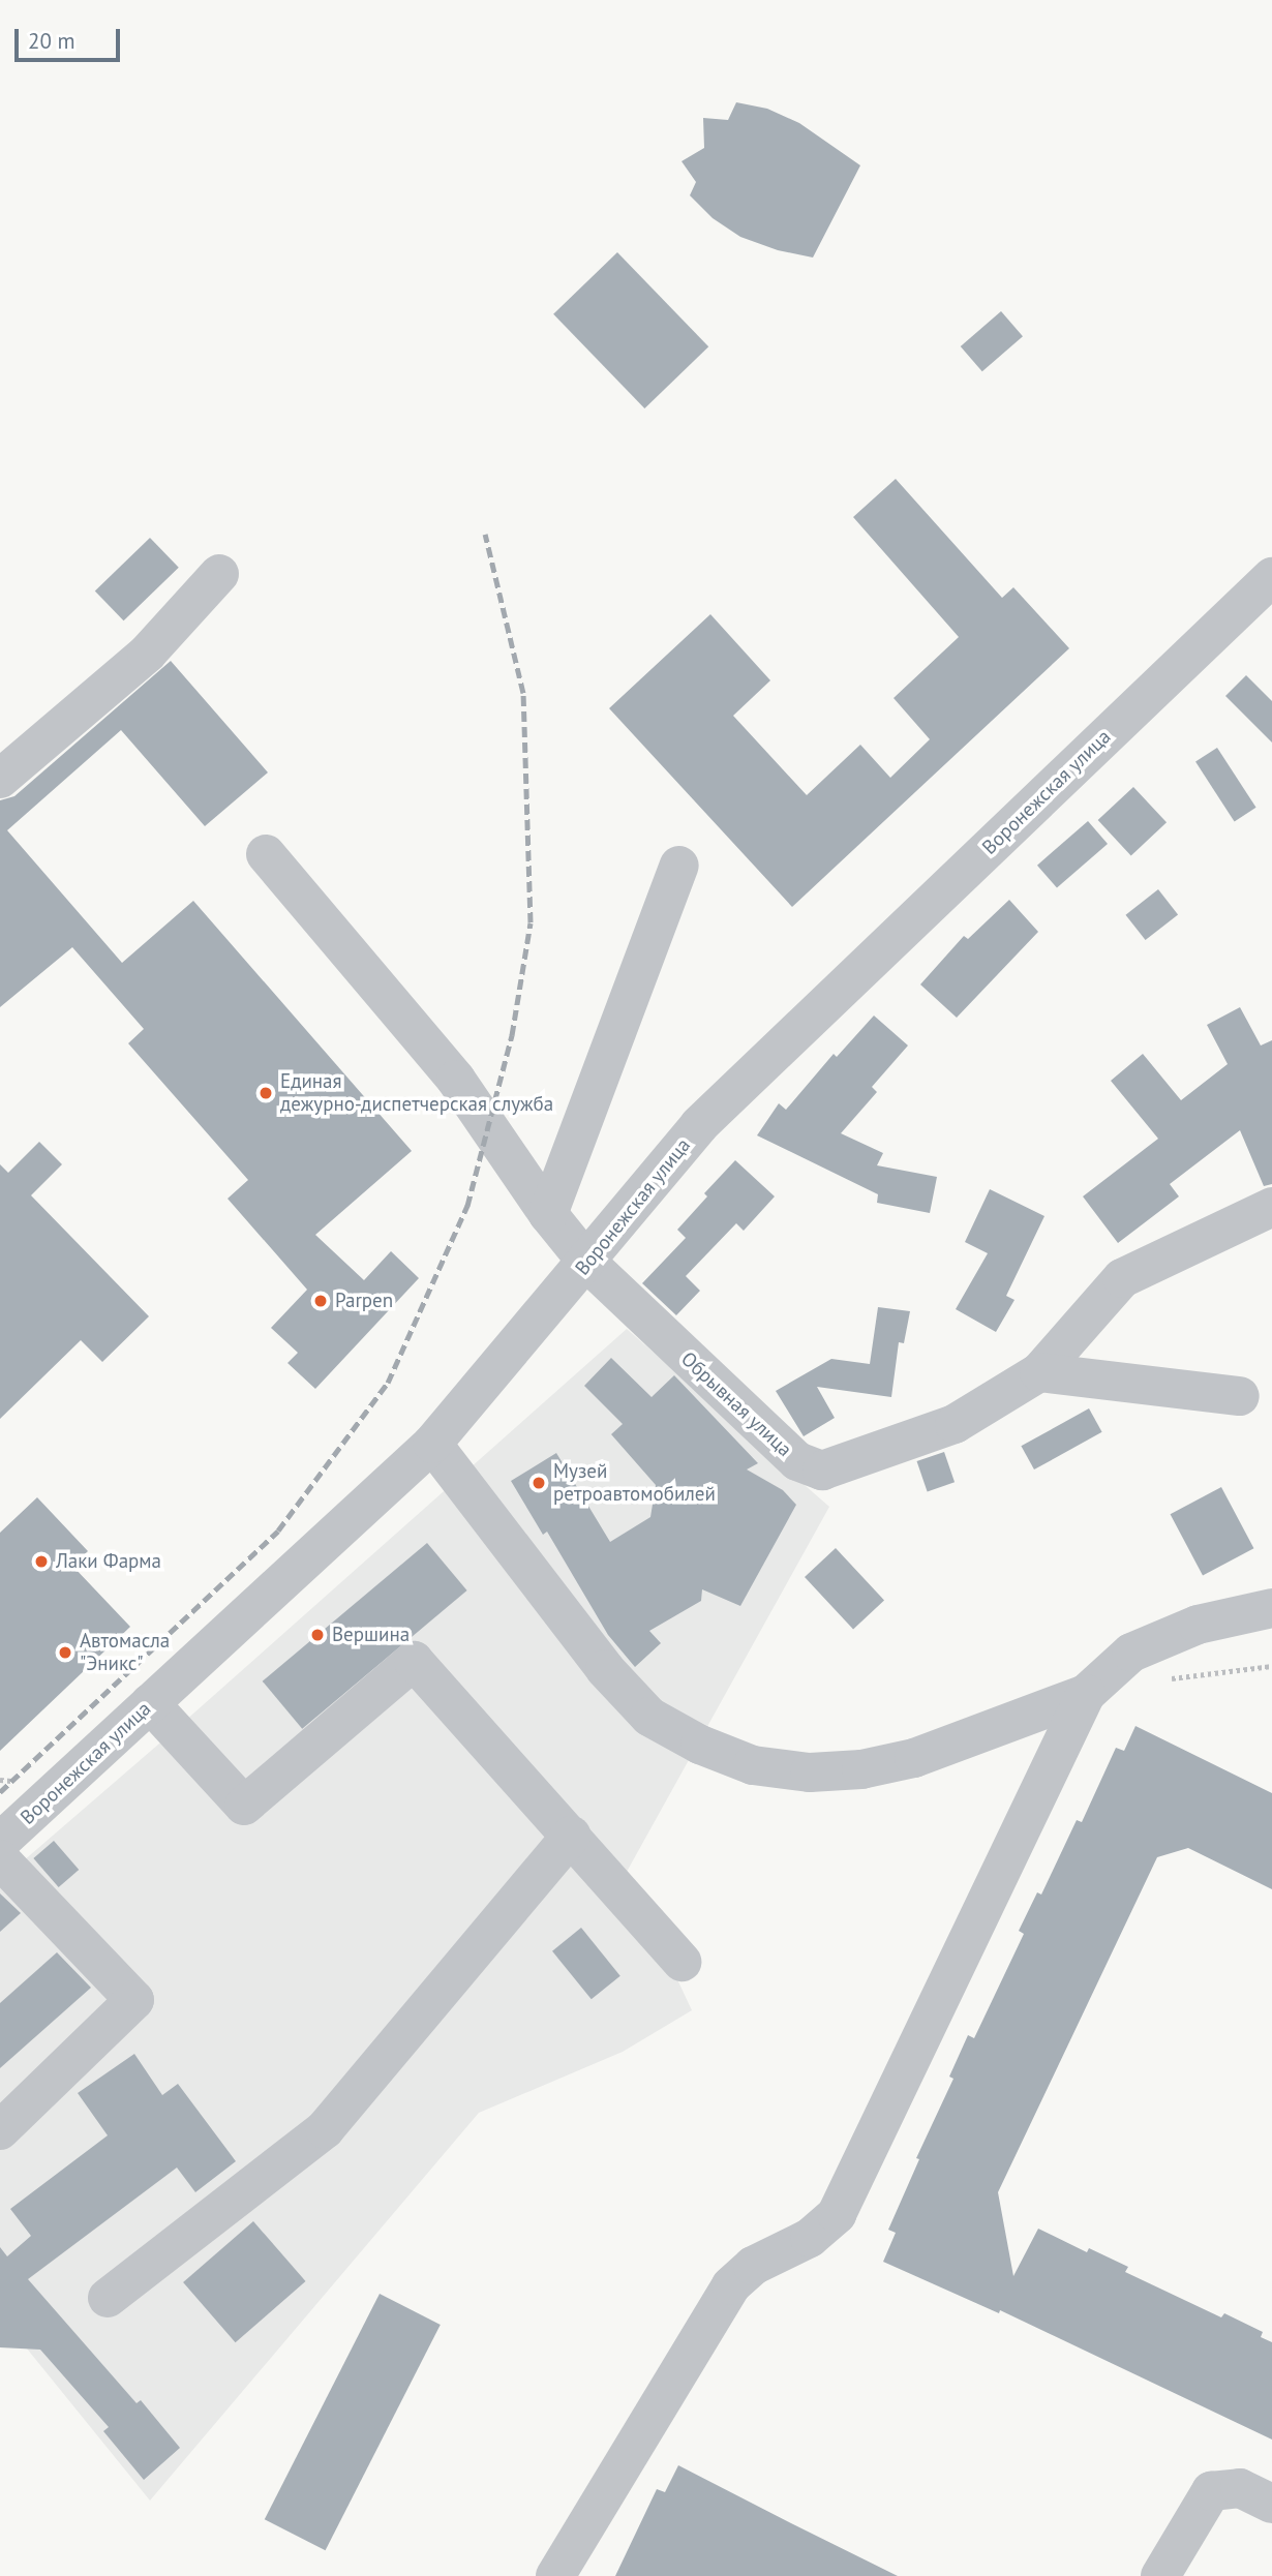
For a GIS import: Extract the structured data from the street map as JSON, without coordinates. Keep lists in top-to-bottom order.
{
  "streets": {
    "street": ["Воронежская улица", "Обрывная улица"]
  },
  "crossings": [
    ["Воронежская улица", "Обрывная улица"]
  ],
  "places": [
    "Единая дежурно-диспетчерская служба",
    "Parpen",
    "Музей ретроавтомобилей",
    "Лаки Фарма",
    "Вершина",
    "Автомасла \"Эникс\""
  ],
  "scale_bar": "20 m"
}
